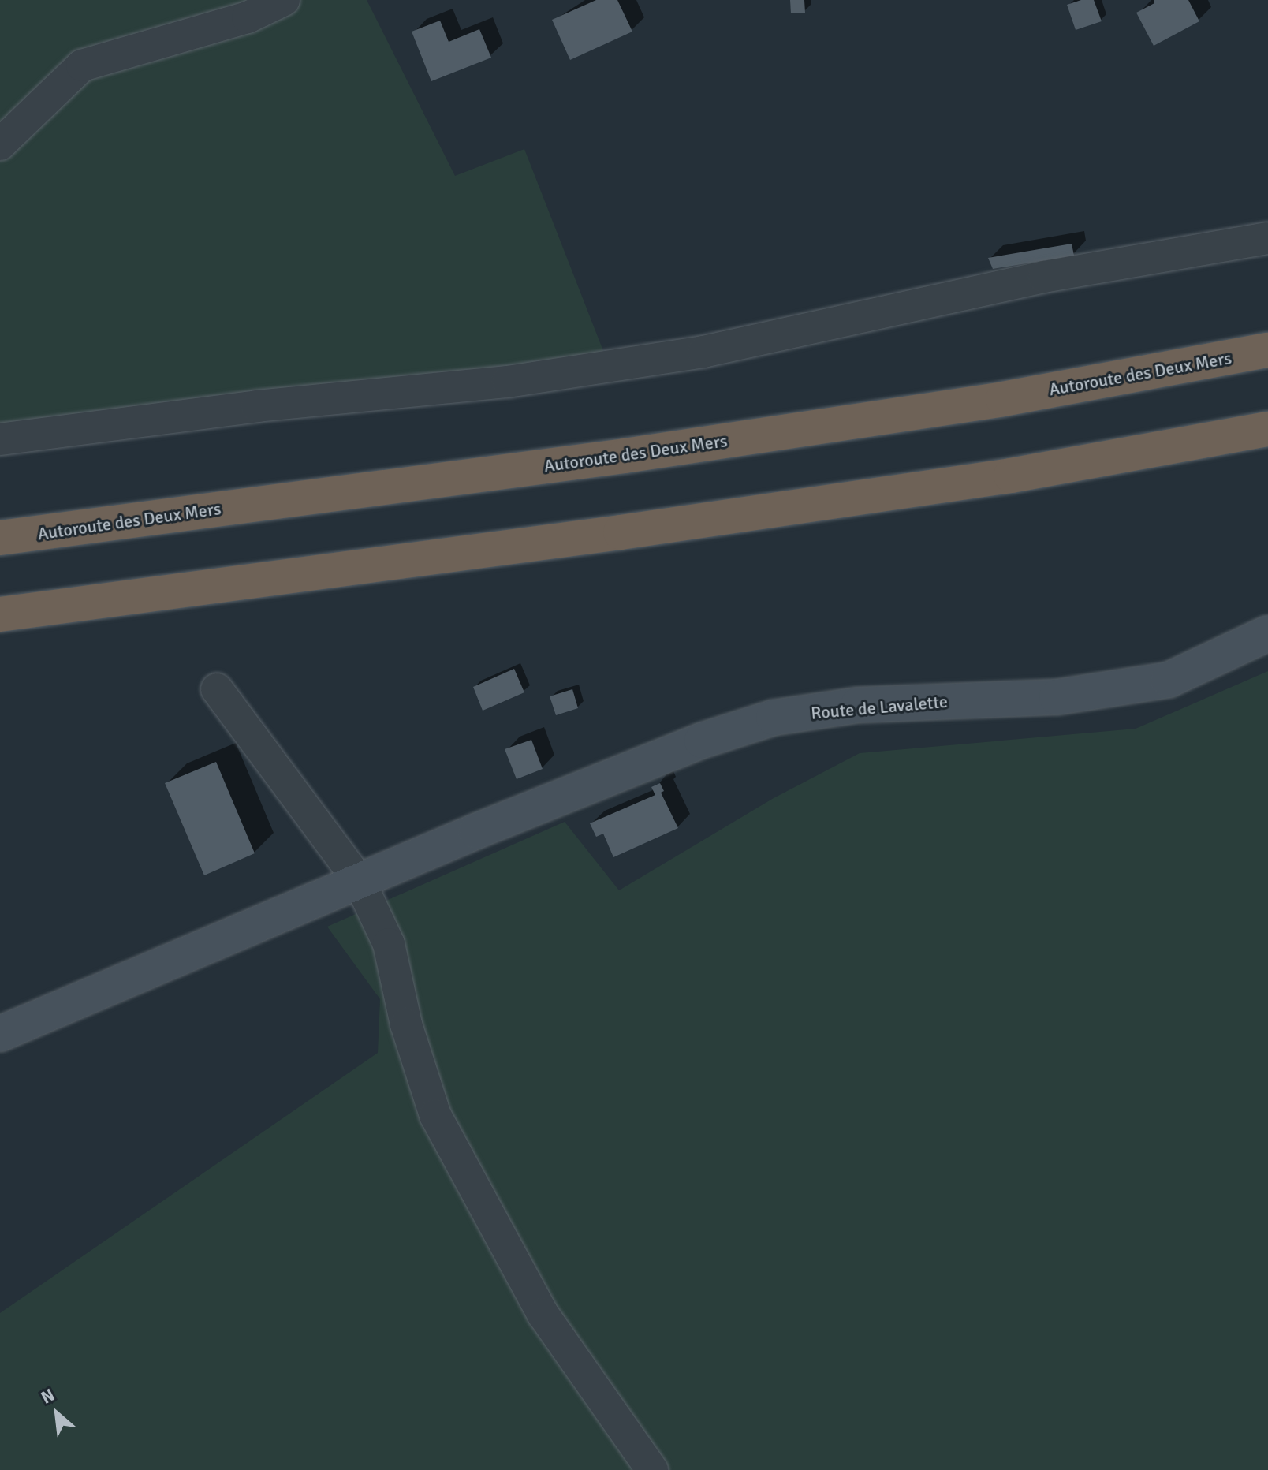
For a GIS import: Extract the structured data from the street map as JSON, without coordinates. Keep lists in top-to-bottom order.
{
  "streets": {
    "highway": ["Autoroute des Deux Mers"],
    "main road": ["Route de Lavalette"]
  },
  "north": "top left"
}
